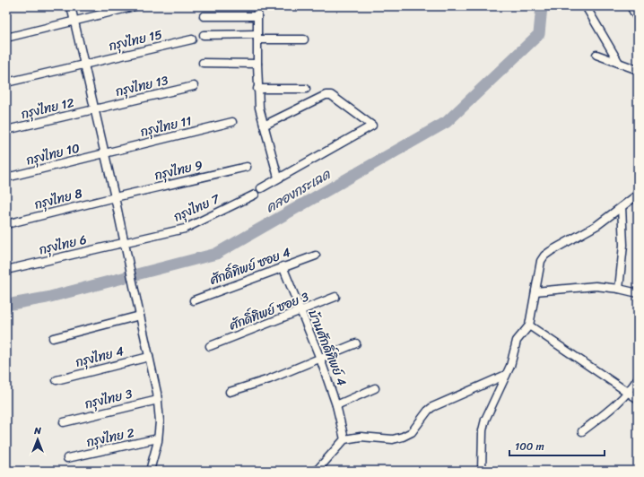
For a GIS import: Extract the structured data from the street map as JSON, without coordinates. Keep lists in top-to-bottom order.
{
  "streets": {
    "street": [
      "กรุงไทย 15",
      "กรุงไทย 13",
      "กรุงไทย 12",
      "กรุงไทย 11",
      "กรุงไทย 10",
      "กรุงไทย 9",
      "กรุงไทย 8",
      "กรุงไทย 7",
      "กรุงไทย 6",
      "ศักดิ์ทิพย์ ซอย 4",
      "ศักดิ์ทิพย์ ซอย 3",
      "บ้านศักดิ์ทิพย์ 4",
      "กรุงไทย 4",
      "กรุงไทย 3",
      "กรุงไทย 2"
    ]
  },
  "crossings": [
    ["กรุงไทย 13", "กรุงไทย 12"],
    ["กรุงไทย 11", "กรุงไทย 10"],
    ["กรุงไทย 9", "กรุงไทย 8"],
    ["กรุงไทย 7", "กรุงไทย 6"],
    ["ศักดิ์ทิพย์ ซอย 4", "บ้านศักดิ์ทิพย์ 4"],
    ["ศักดิ์ทิพย์ ซอย 3", "บ้านศักดิ์ทิพย์ 4"]
  ],
  "water": ["คลองกระเฉด"],
  "scale_bar": "100 m",
  "north": "top"
}
